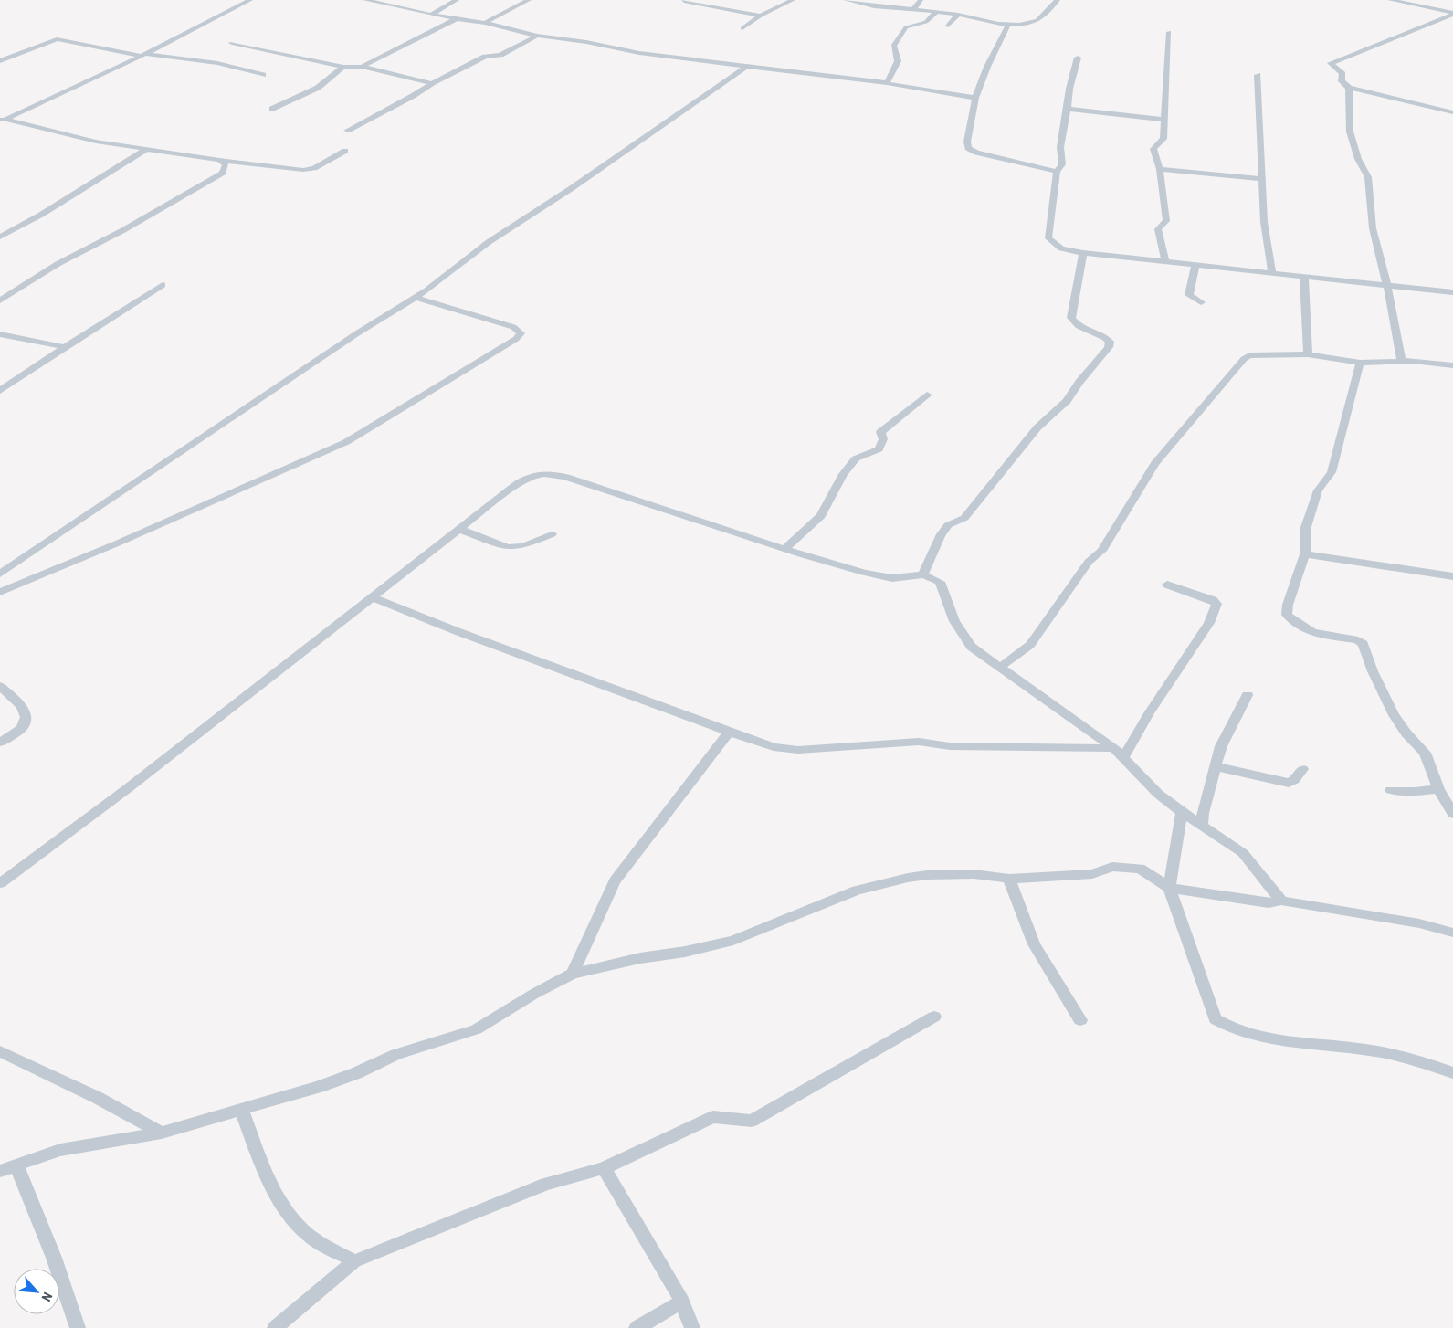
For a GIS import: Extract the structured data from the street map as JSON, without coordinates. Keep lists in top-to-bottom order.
{
  "north": "bottom right"
}
